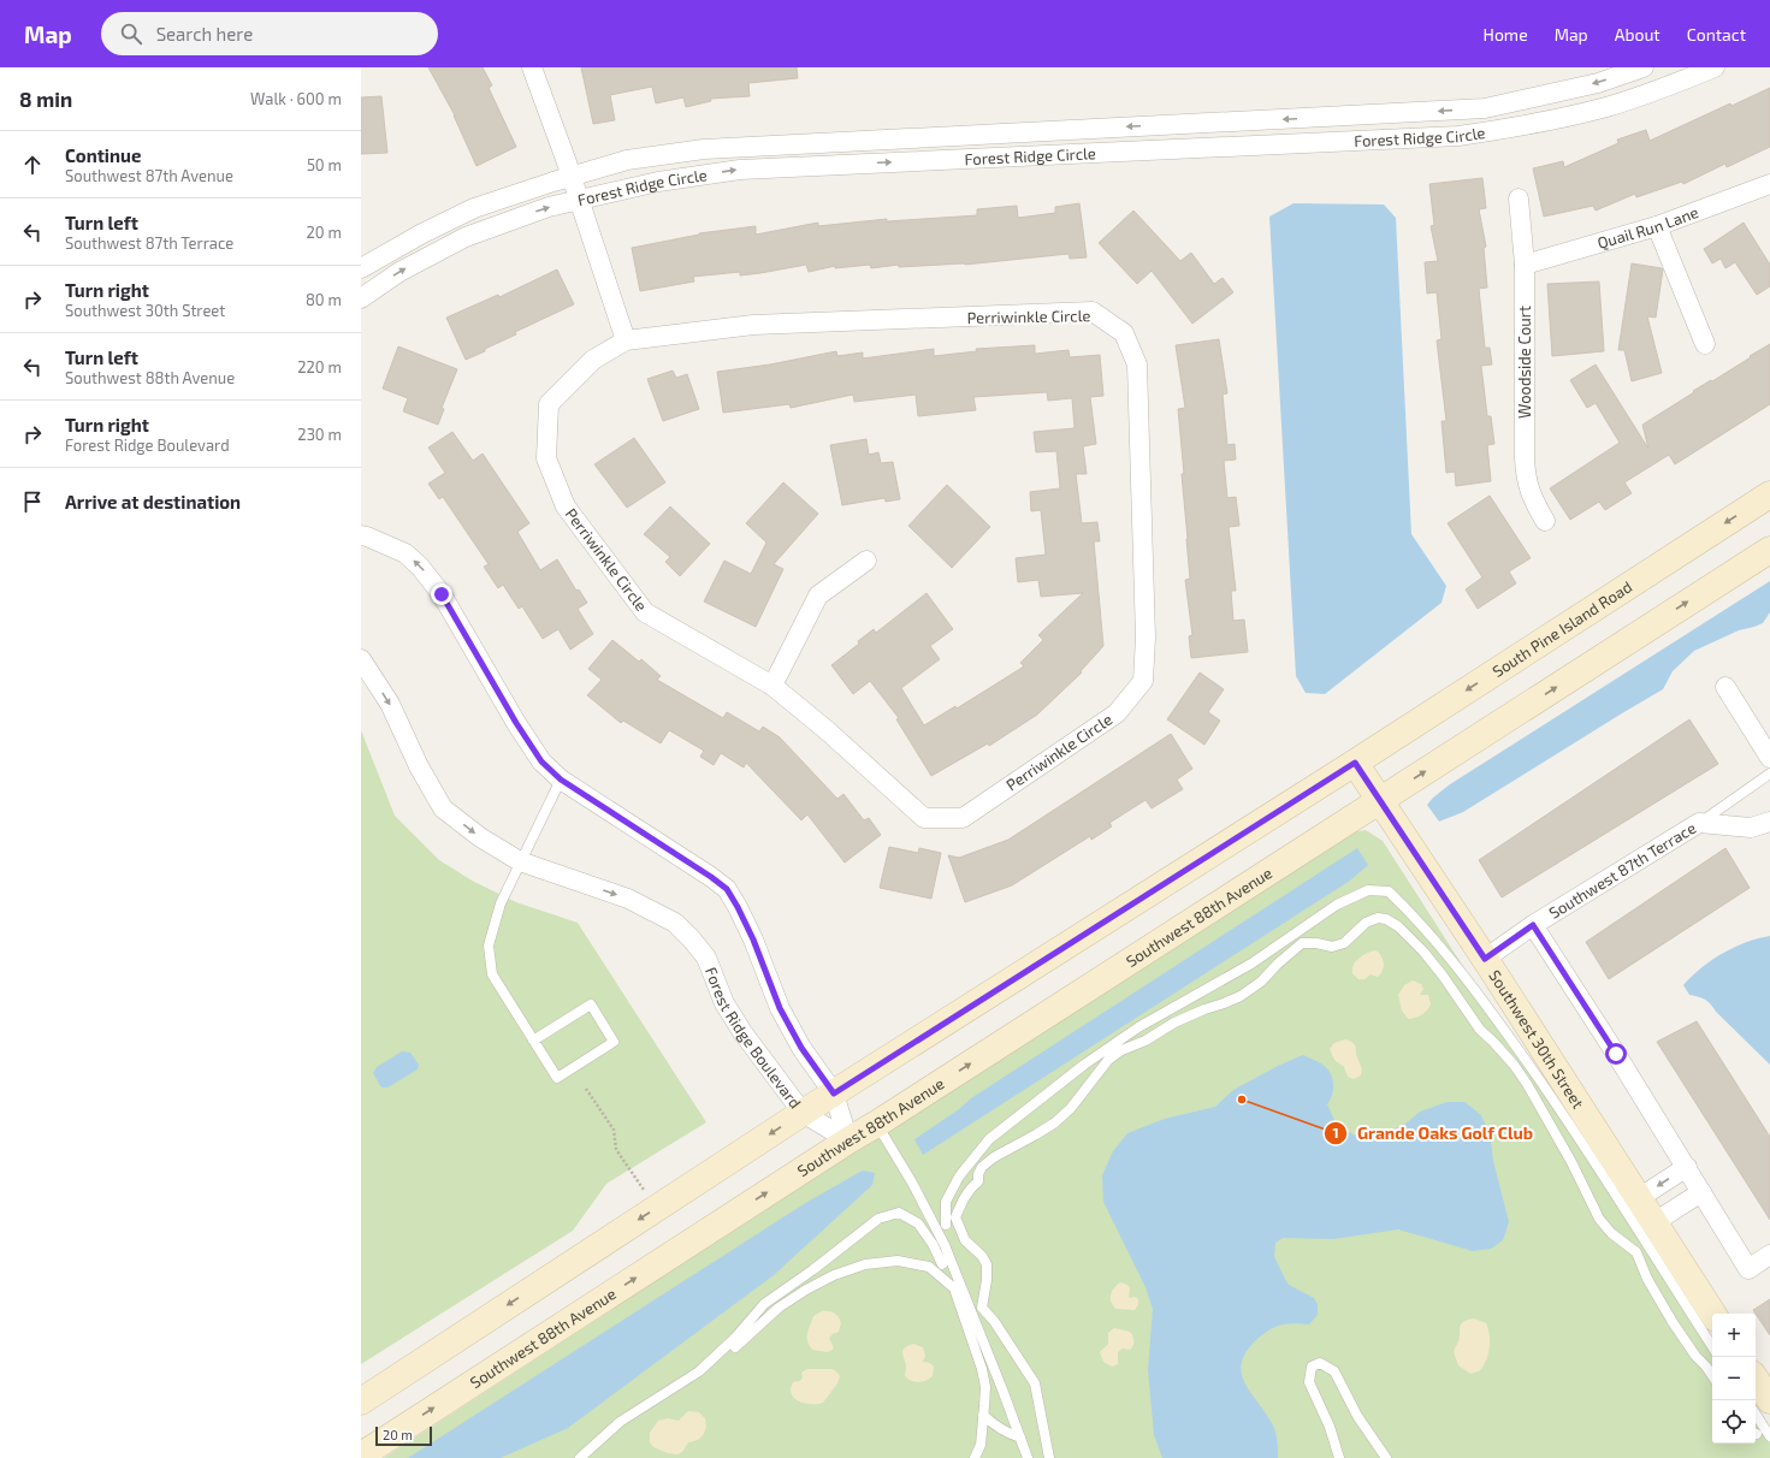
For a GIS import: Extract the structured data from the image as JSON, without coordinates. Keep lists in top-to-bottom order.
{
  "streets": {
    "main road": ["South Pine Island Road", "Southwest 88th Avenue", "Southwest 30th Street"],
    "street": [
      "Forest Ridge Circle",
      "Quail Run Lane",
      "Perriwinkle Circle",
      "Woodside Court",
      "Southwest 87th Terrace",
      "Forest Ridge Boulevard"
    ]
  },
  "crossings": [
    ["Quail Run Lane", "Woodside Court"],
    ["South Pine Island Road", "Southwest 30th Street"],
    ["Southwest 87th Terrace", "Southwest 30th Street"],
    ["Southwest 88th Avenue", "Forest Ridge Boulevard"],
    ["Southwest 88th Avenue", "Southwest 30th Street"]
  ],
  "places": ["Grande Oaks Golf Club"],
  "scale_bar": "20 m",
  "page": {
    "header": "Map",
    "search": "Search here",
    "nav": [
      "Home",
      "Map",
      "About",
      "Contact"
    ],
    "heading": ["8 min", "Walk · 600 m"],
    "list": [
      ["Continue", "Southwest 87th Avenue", "50 m"],
      ["Turn left", "Southwest 87th Terrace", "20 m"],
      ["Turn right", "Southwest 30th Street", "80 m"],
      ["Turn left", "Southwest 88th Avenue", "220 m"],
      ["Turn right", "Forest Ridge Boulevard", "230 m"],
      "Arrive at destination"
    ],
    "map_buttons": ["+", "−"],
    "scale": "20 m"
  }
}
